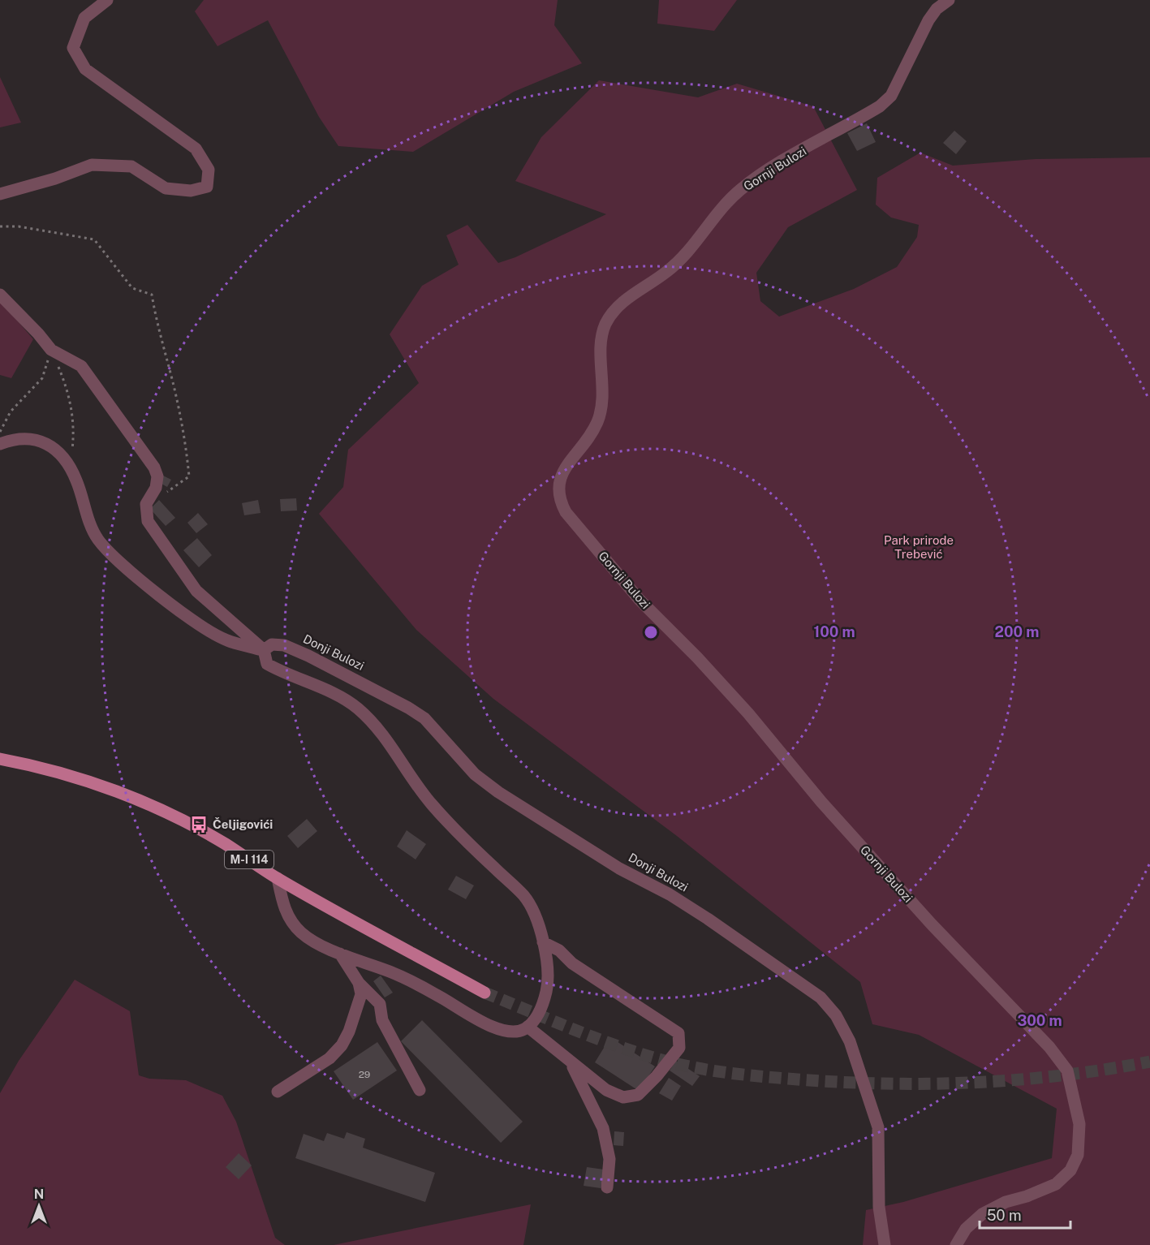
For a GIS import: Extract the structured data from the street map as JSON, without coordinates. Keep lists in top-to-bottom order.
{
  "streets": {
    "main road": ["M-I 114"],
    "street": ["Gornji Bulozi", "Donji Bulozi"]
  },
  "parks": ["Park prirode Trebević"],
  "places": {
    "bus stop": ["Čeljigovići"]
  },
  "house_numbers": ["29"],
  "scale_bar": "50 m",
  "north": "top",
  "rings": ["100 m", "200 m", "300 m"]
}
